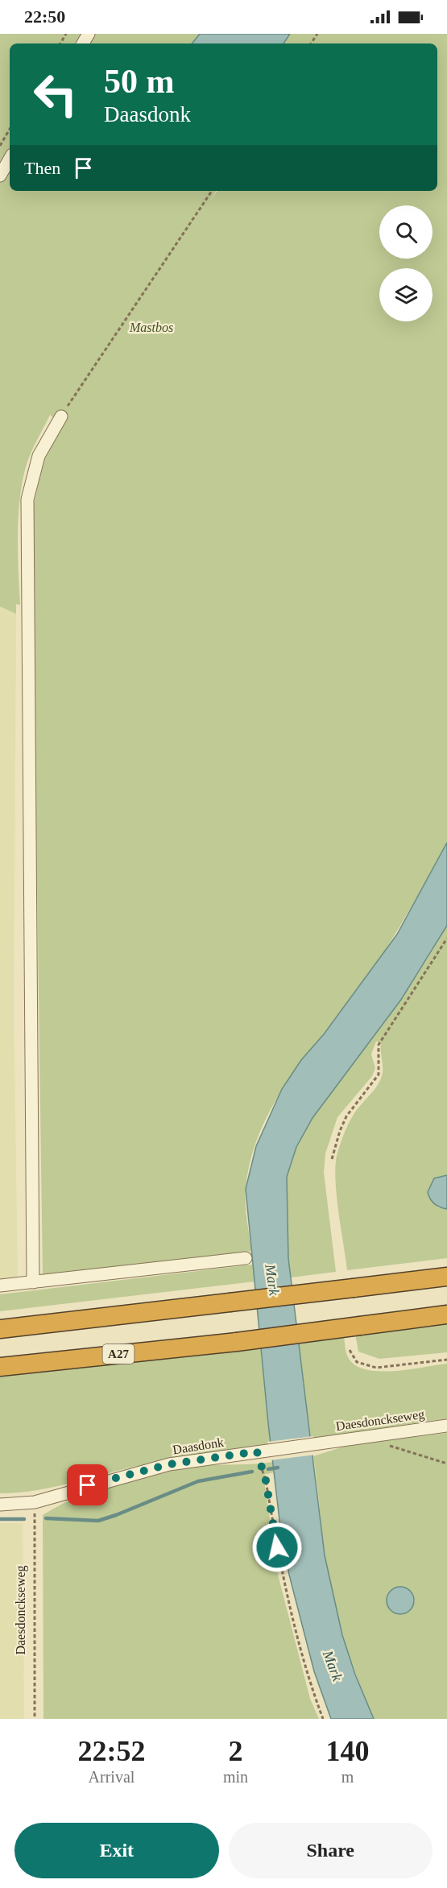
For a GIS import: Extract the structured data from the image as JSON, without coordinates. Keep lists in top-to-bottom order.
{
  "streets": {
    "highway": ["A27"],
    "street": ["Daesdonckseweg", "Daasdonk"]
  },
  "crossings": [
    ["Daesdonckseweg", "Daasdonk"]
  ],
  "water": ["Mark"],
  "parks": ["Mastbos"],
  "page": {
    "status": "22:50",
    "turn": ["50 m", "Daasdonk"],
    "then": "Then",
    "eta": [
      "22:52",
      "Arrival",
      "2",
      "min",
      "140",
      "m"
    ],
    "buttons": ["Exit", "Share"]
  }
}
